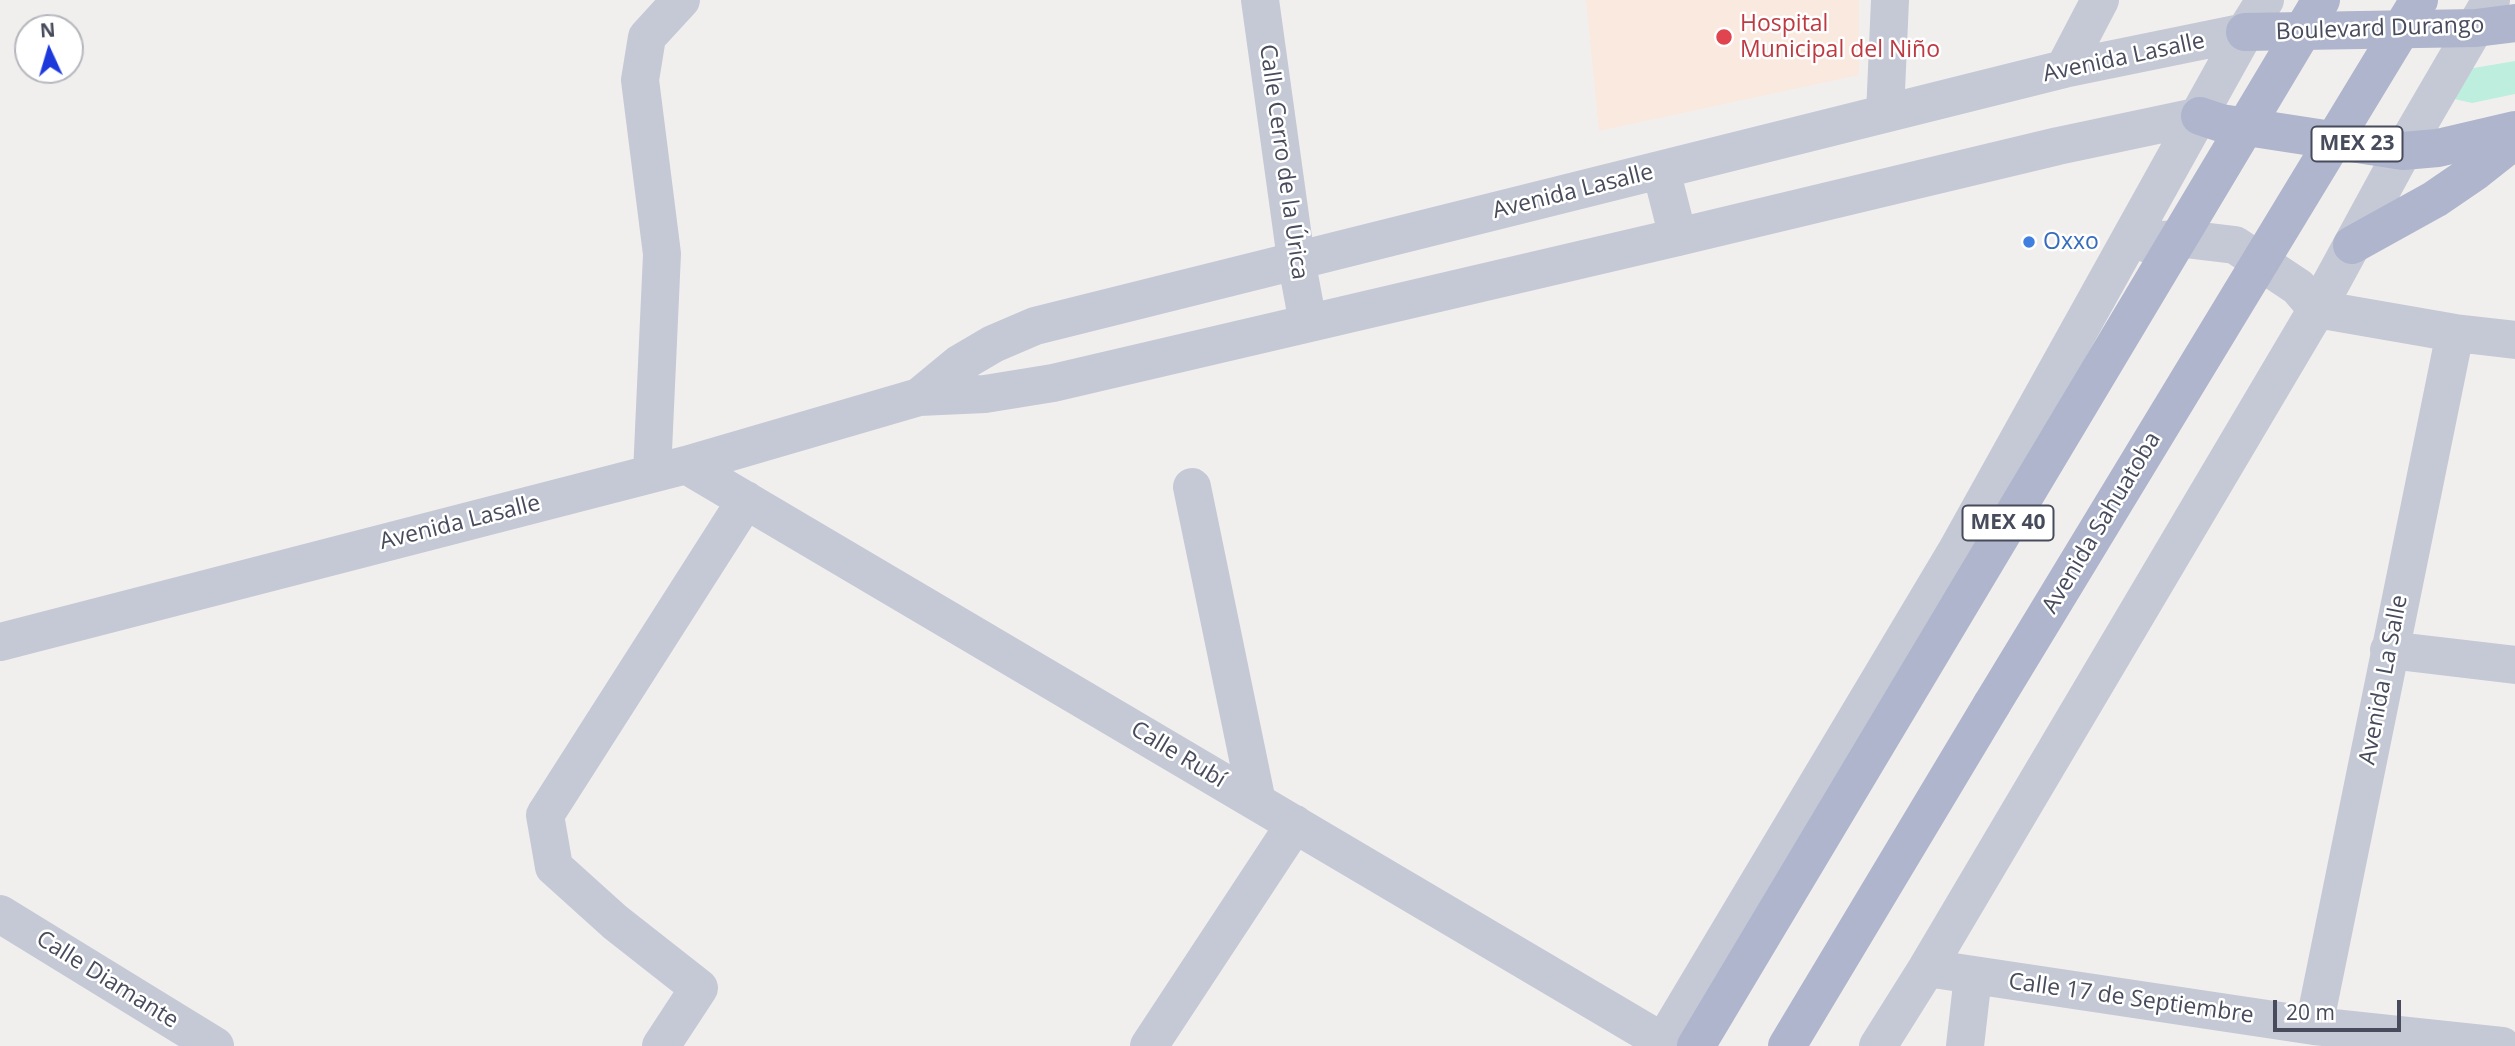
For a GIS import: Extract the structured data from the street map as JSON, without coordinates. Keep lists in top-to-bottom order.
{
  "streets": {
    "main road": [
      "Boulevard Durango",
      "MEX 23",
      "MEX 40",
      "Avenida Sahuatoba"
    ],
    "street": [
      "Avenida Lasalle",
      "Calle Cerro de la Úrica",
      "Avenida La Salle",
      "Calle Rubí",
      "Calle Diamante",
      "Calle 17 de Septiembre"
    ]
  },
  "crossings": [
    ["Boulevard Durango", "Avenida Lasalle"],
    ["Avenida Lasalle", "MEX 23"],
    ["Avenida Lasalle", "Calle Cerro de la Úrica"],
    ["Avenida Lasalle", "Calle Rubí"],
    ["MEX 40", "Calle Rubí"],
    ["Avenida La Salle", "Calle 17 de Septiembre"]
  ],
  "places": ["Hospital Municipal del Niño", "Oxxo"],
  "scale_bar": "20 m",
  "north": "top"
}
